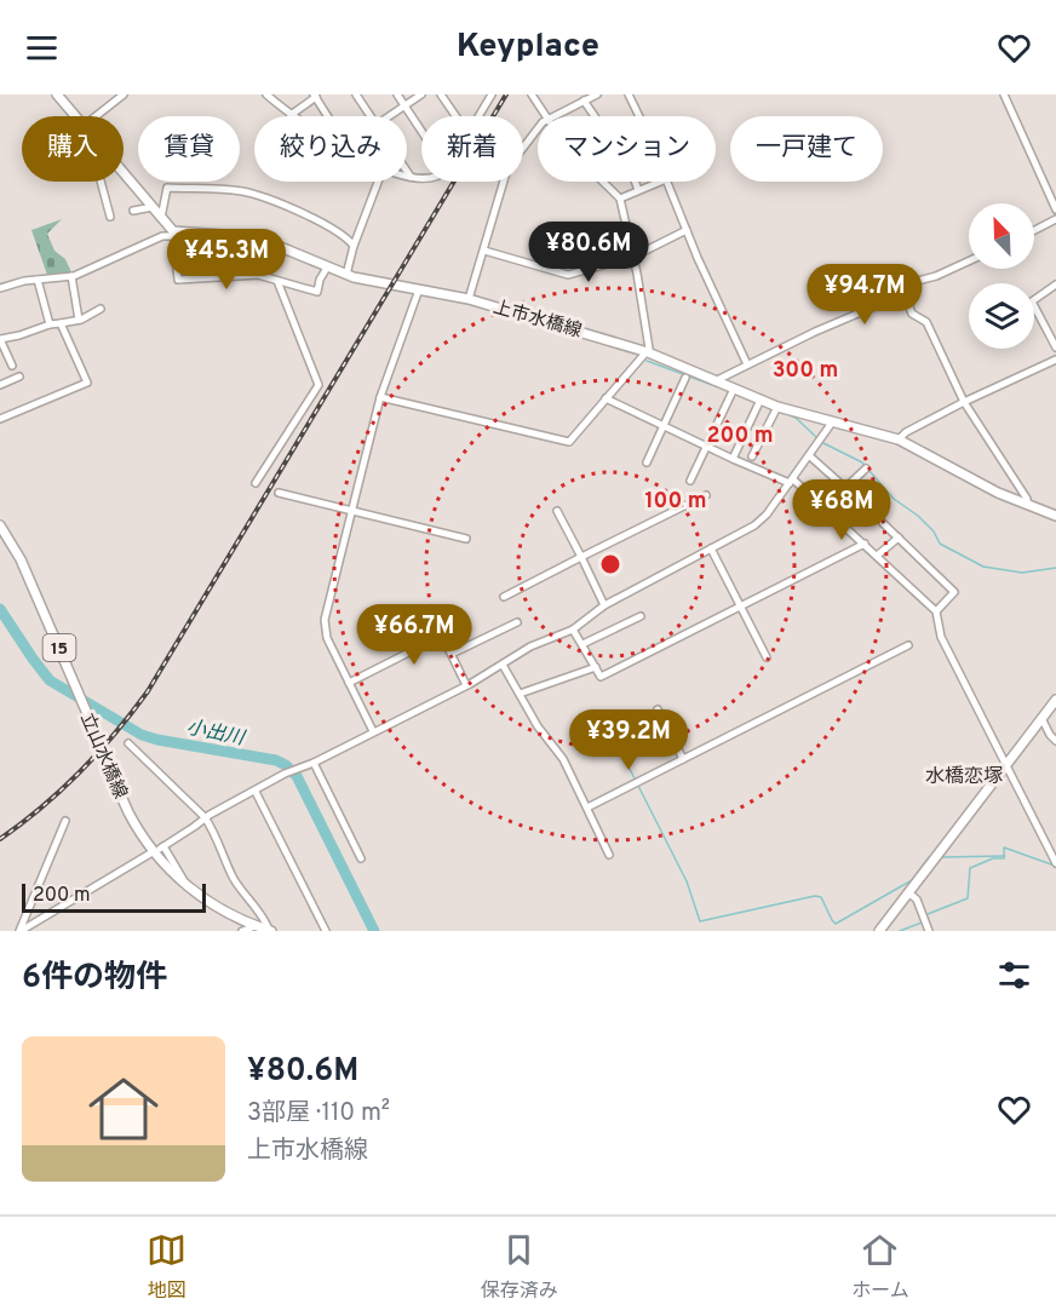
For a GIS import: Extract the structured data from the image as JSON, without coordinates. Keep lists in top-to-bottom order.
{
  "streets": {
    "main road": ["上市水橋線", "15", "立山水橋線"]
  },
  "districts": ["水橋恋塚"],
  "water": ["小出川"],
  "scale_bar": "200 m",
  "north": "top left",
  "page": {
    "header": "Keyplace",
    "chip": [
      "購入",
      "賃貸",
      "絞り込み",
      "新着",
      "マンション",
      "一戸建て"
    ],
    "price": [
      "¥80.6M",
      "¥45.3M",
      "¥94.7M",
      "¥68M",
      "¥66.7M",
      "¥39.2M"
    ],
    "scale": "200 m",
    "heading": "6件の物件",
    "list": [
      {
        "name": "¥80.6M",
        "note": "3部屋 · 110 m² · 上市水橋線"
      }
    ],
    "tabs": ["地図", "保存済み", "ホーム"]
  },
  "rings": ["300 m", "200 m", "100 m"]
}
